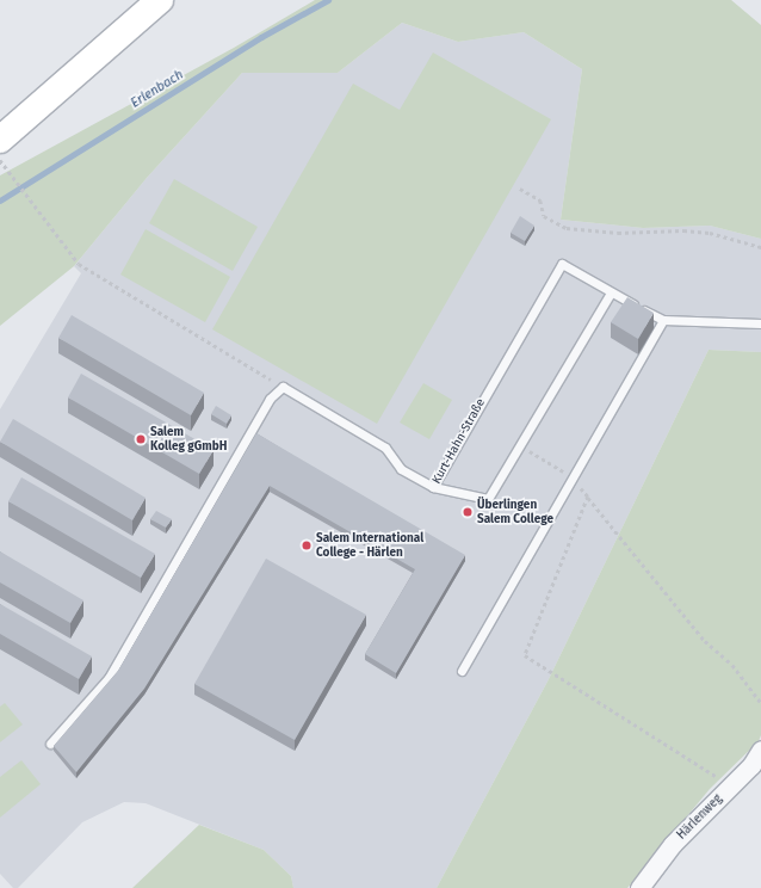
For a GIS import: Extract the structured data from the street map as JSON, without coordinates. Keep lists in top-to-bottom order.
{
  "streets": {
    "street": ["Härlenweg"],
    "lane": ["Kurt-Hahn-Straße"]
  },
  "water": ["Erlenbach"],
  "places": ["Salem Kolleg gGmbH", "Überlingen Salem College", "Salem International College - Härlen"]
}
